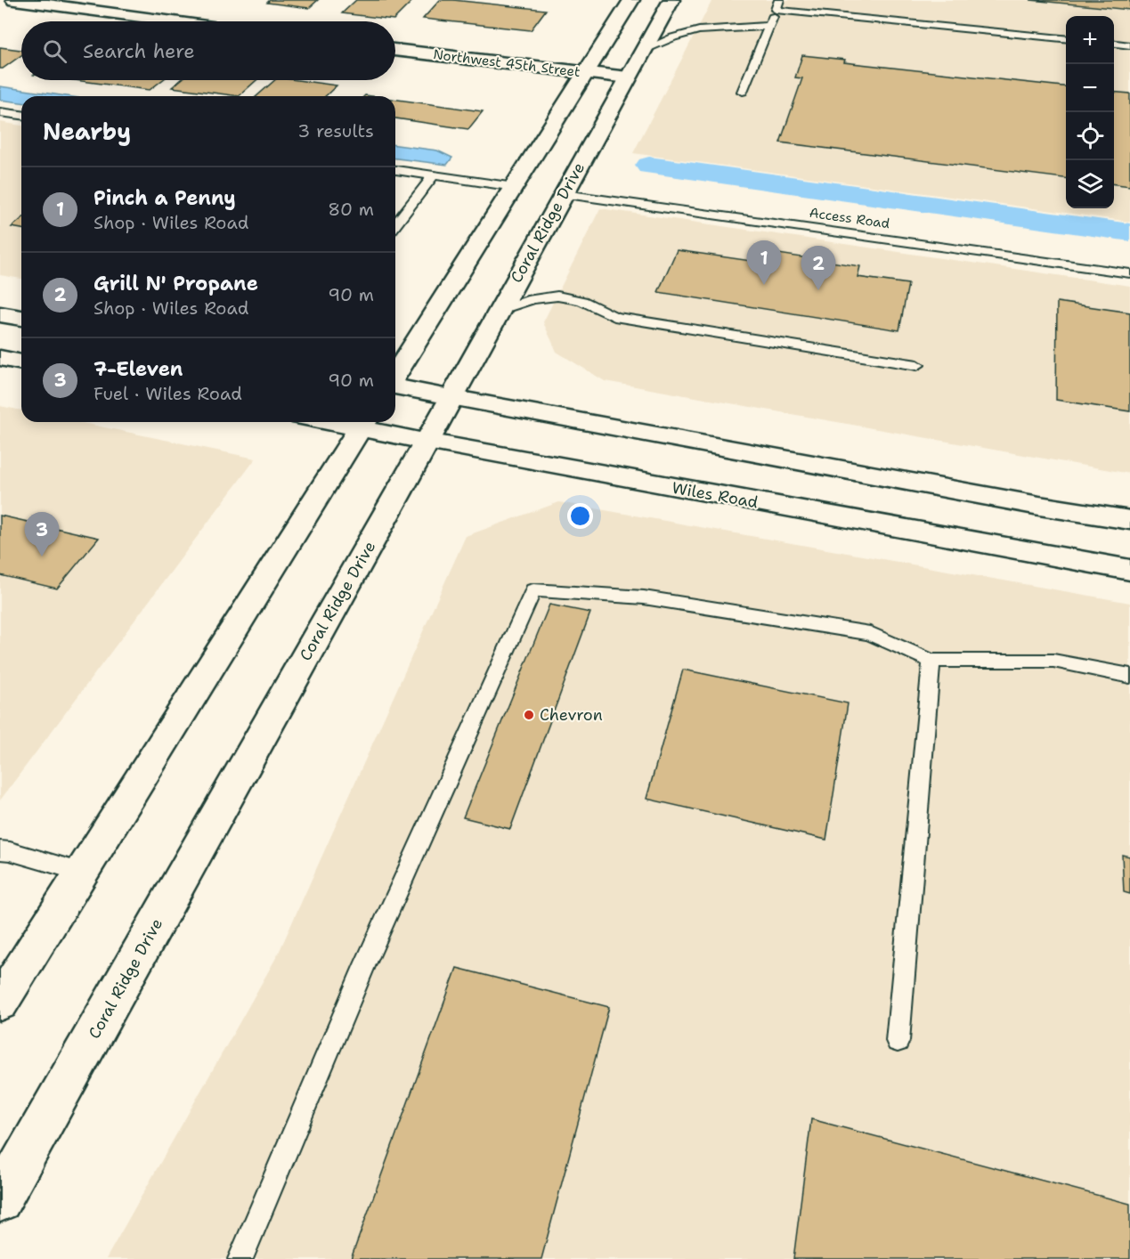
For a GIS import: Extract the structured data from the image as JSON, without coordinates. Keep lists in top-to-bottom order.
{
  "streets": {
    "main road": ["Northwest 45th Street", "Coral Ridge Drive", "Wiles Road"],
    "lane": ["Access Road"]
  },
  "crossings": [
    ["Northwest 45th Street", "Coral Ridge Drive"],
    ["Access Road", "Coral Ridge Drive"],
    ["Coral Ridge Drive", "Wiles Road"]
  ],
  "places": ["Chevron"],
  "page": {
    "map_buttons": ["+", "−"],
    "search": "Search here",
    "heading": ["Nearby", "3 results"],
    "list": [
      {
        "mark": "1",
        "name": "Pinch a Penny",
        "note": "Shop · Wiles Road",
        "value": "80 m"
      },
      {
        "mark": "2",
        "name": "Grill N' Propane",
        "note": "Shop · Wiles Road",
        "value": "90 m"
      },
      {
        "mark": "3",
        "name": "7-Eleven",
        "note": "Fuel · Wiles Road",
        "value": "90 m"
      }
    ],
    "pins": ["1", "2", "3"]
  }
}
